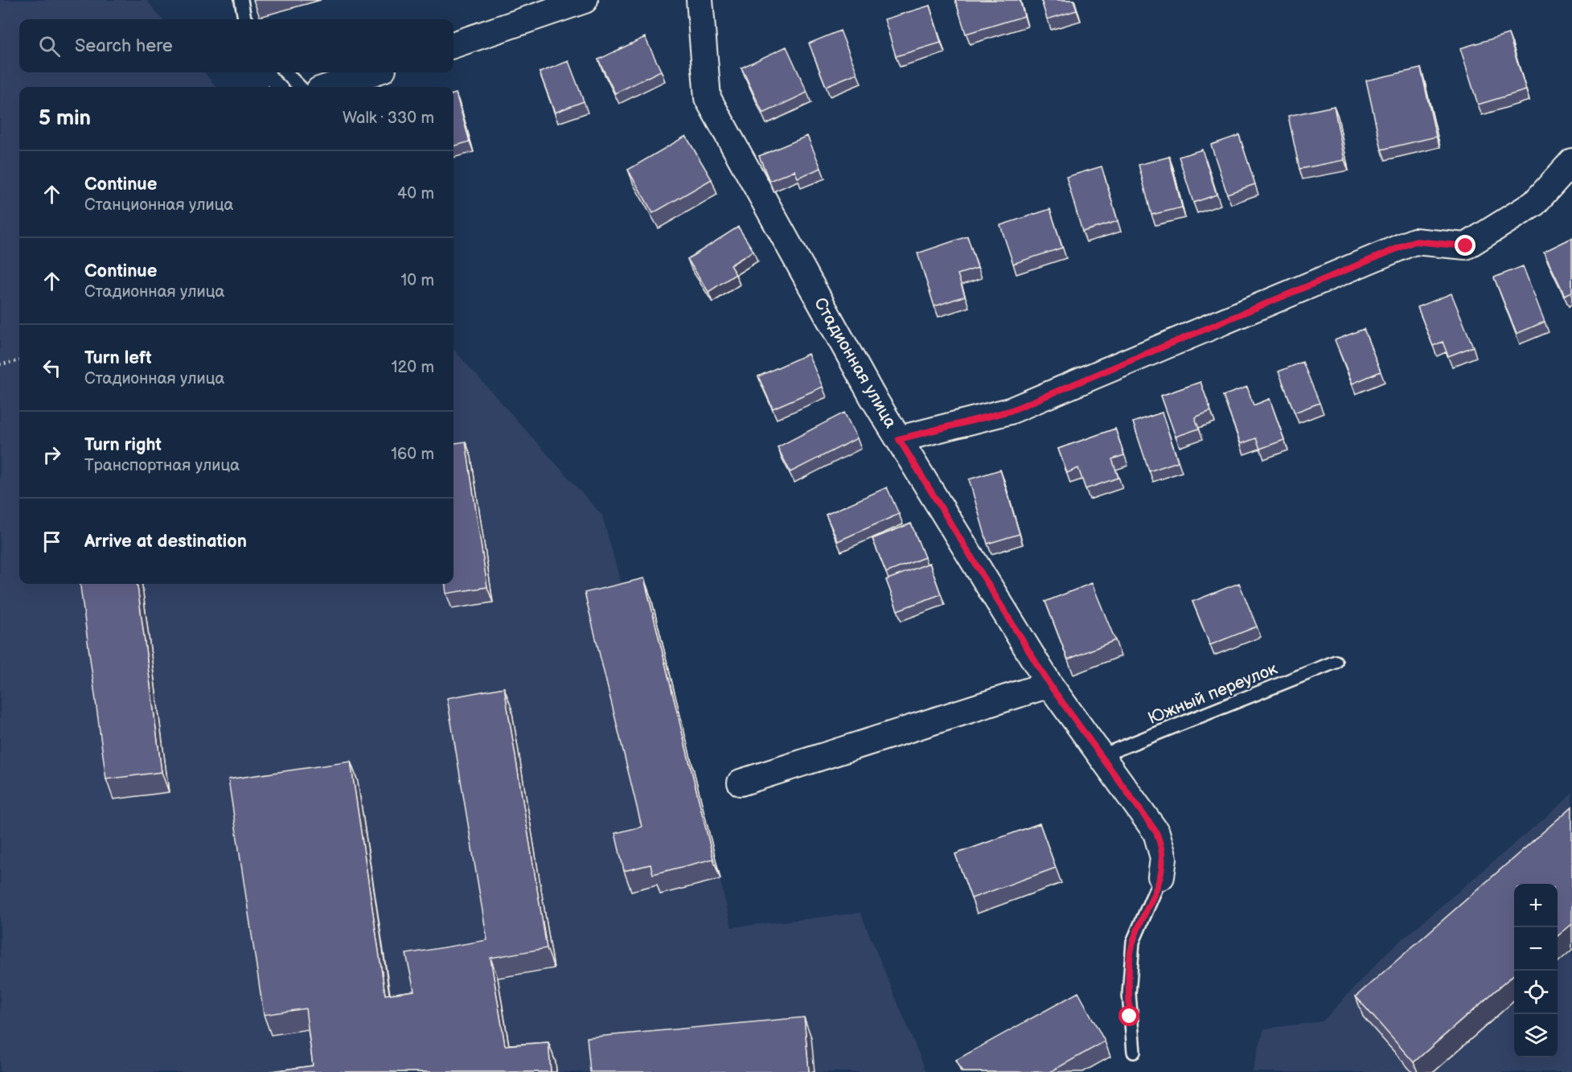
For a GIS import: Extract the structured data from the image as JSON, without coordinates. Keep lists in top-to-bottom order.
{
  "streets": {
    "street": ["Стадионная улица"],
    "lane": ["Южный переулок"]
  },
  "crossings": [
    ["Стадионная улица", "Южный переулок"]
  ],
  "page": {
    "search": "Search here",
    "heading": ["5 min", "Walk · 330 m"],
    "list": [
      ["Continue", "Станционная улица", "40 m"],
      ["Continue", "Стадионная улица", "10 m"],
      ["Turn left", "Стадионная улица", "120 m"],
      ["Turn right", "Транспортная улица", "160 m"],
      "Arrive at destination"
    ],
    "map_buttons": ["+", "−"]
  }
}
